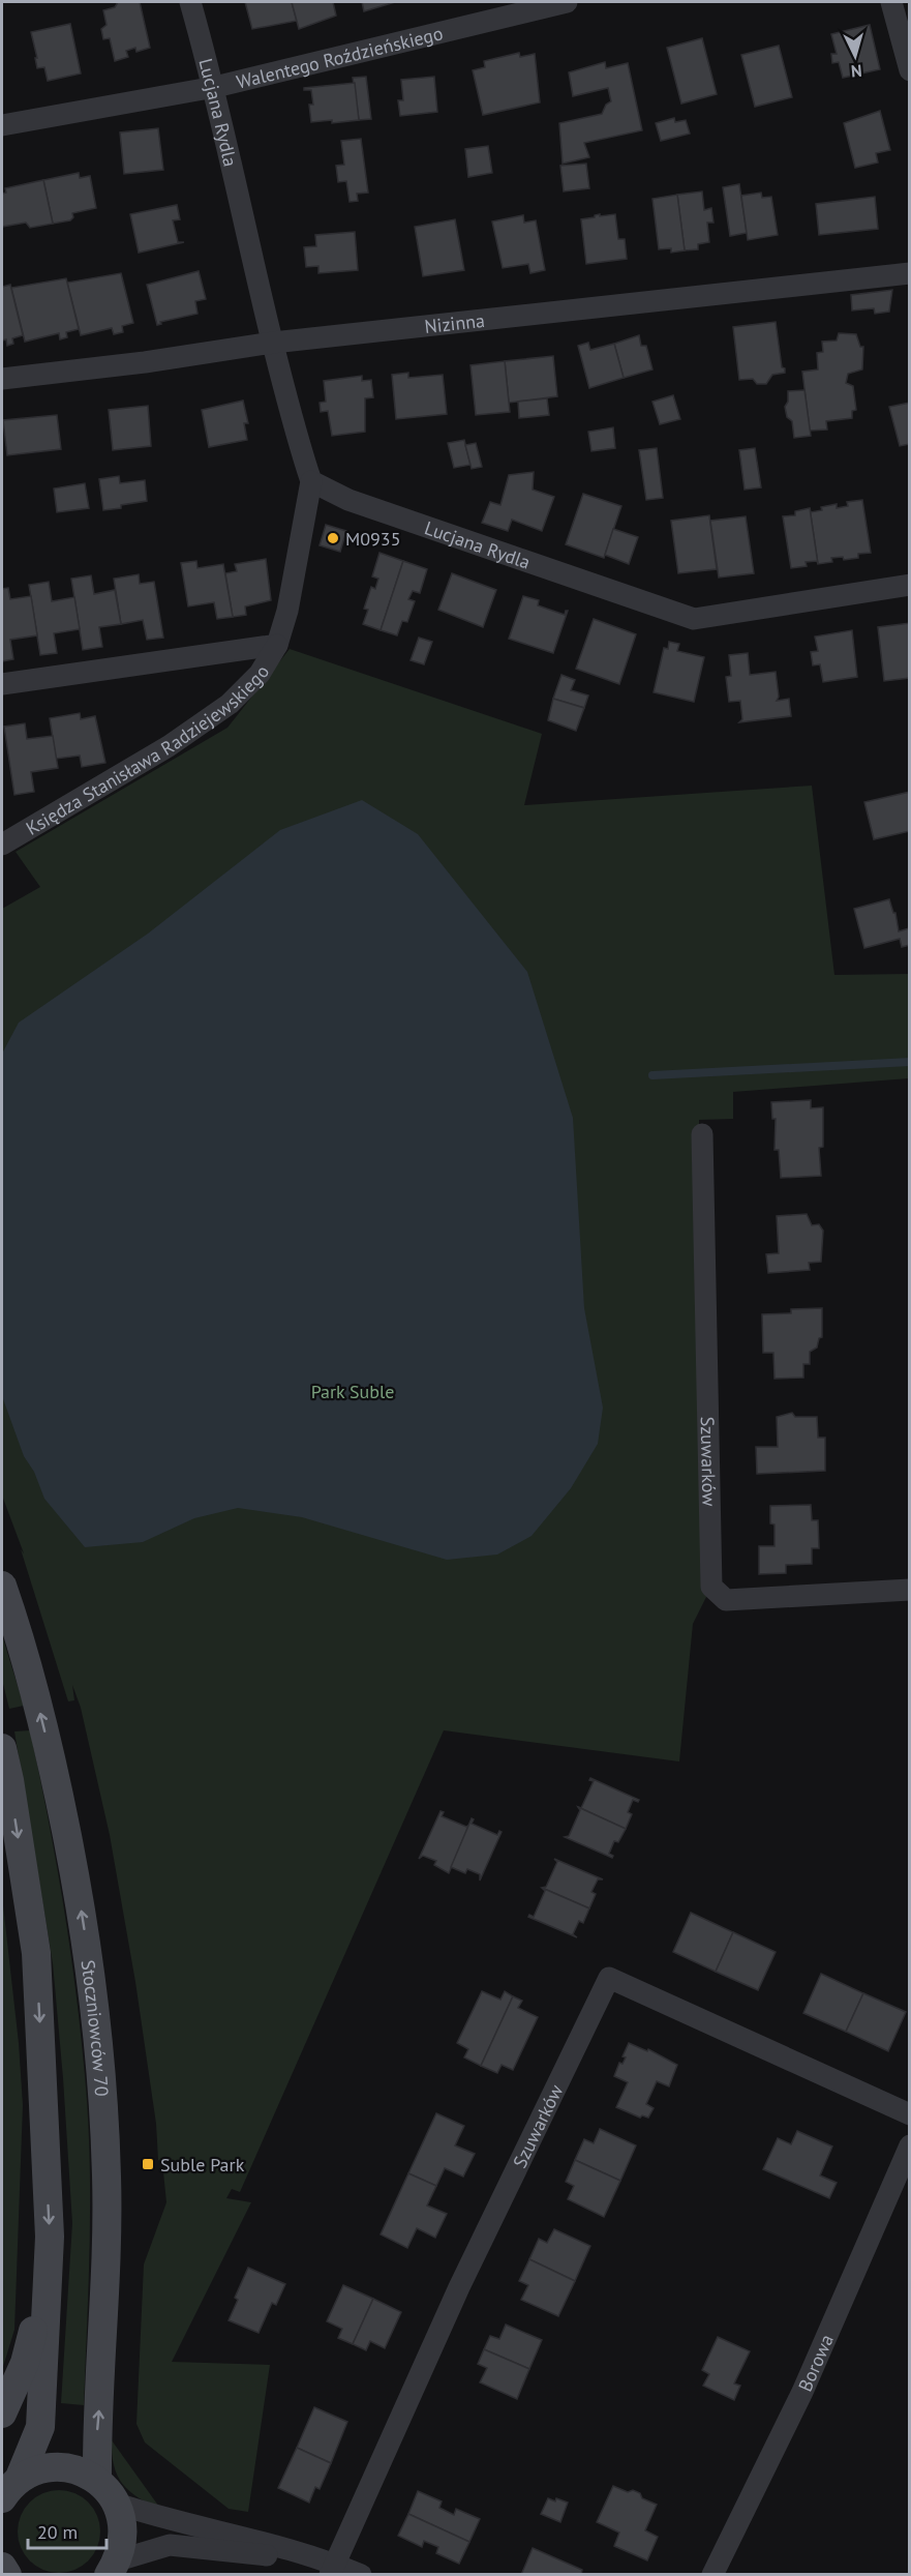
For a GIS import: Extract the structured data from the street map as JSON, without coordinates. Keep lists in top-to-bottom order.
{
  "streets": {
    "street": [
      "Walentego Roździeńskiego",
      "Lucjana Rydla",
      "Nizinna",
      "Księdza Stanisława Radziejewskiego",
      "Szuwarków",
      "Stoczniowców 70",
      "Borowa"
    ]
  },
  "crossings": [
    ["Walentego Roździeńskiego", "Lucjana Rydla"],
    ["Lucjana Rydla", "Nizinna"],
    ["Lucjana Rydla", "Księdza Stanisława Radziejewskiego"]
  ],
  "parks": ["Park Suble"],
  "places": {
    "other": ["M0935"],
    "transit": ["Suble Park"]
  },
  "scale_bar": "20 m",
  "north": "bottom"
}
